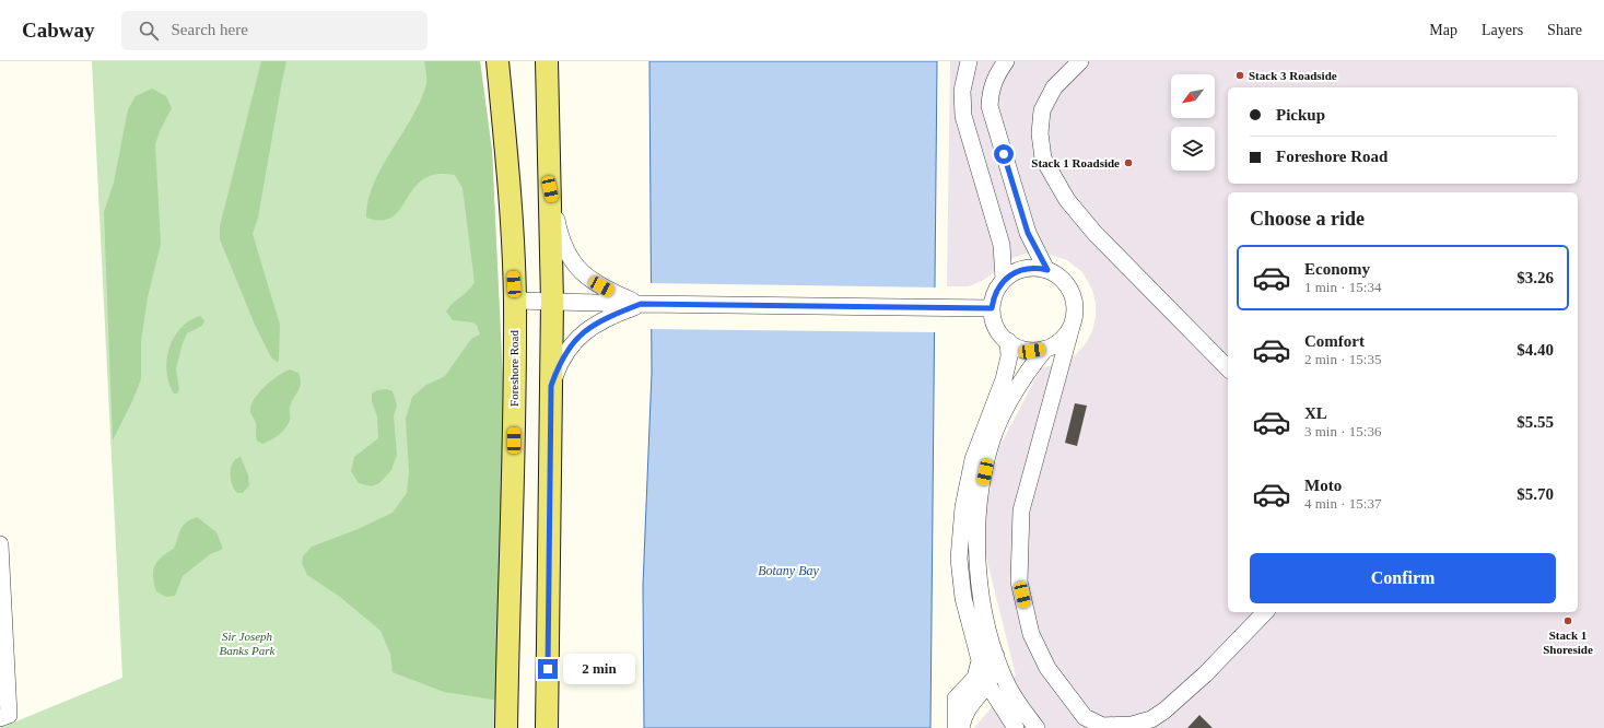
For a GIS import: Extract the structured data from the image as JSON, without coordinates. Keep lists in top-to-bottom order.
{
  "streets": {
    "main road": ["Foreshore Road"]
  },
  "water": ["Botany Bay"],
  "parks": ["Sir Joseph Banks Park"],
  "places": ["Stack 3 Roadside", "Stack 1 Roadside", "Stack 1 Shoreside"],
  "north": "bottom left",
  "page": {
    "header": "Cabway",
    "search": "Search here",
    "nav": ["Map", "Layers", "Share"],
    "banner": ["Pickup", "Foreshore Road"],
    "heading": "Choose a ride",
    "list": [
      {
        "name": "Economy",
        "note": "1 min · 15:34",
        "value": "$3.26"
      },
      {
        "name": "Comfort",
        "note": "2 min · 15:35",
        "value": "$4.40"
      },
      {
        "name": "XL",
        "note": "3 min · 15:36",
        "value": "$5.55"
      },
      {
        "name": "Moto",
        "note": "4 min · 15:37",
        "value": "$5.70"
      }
    ],
    "buttons": "Confirm",
    "bubble": "2 min"
  }
}
